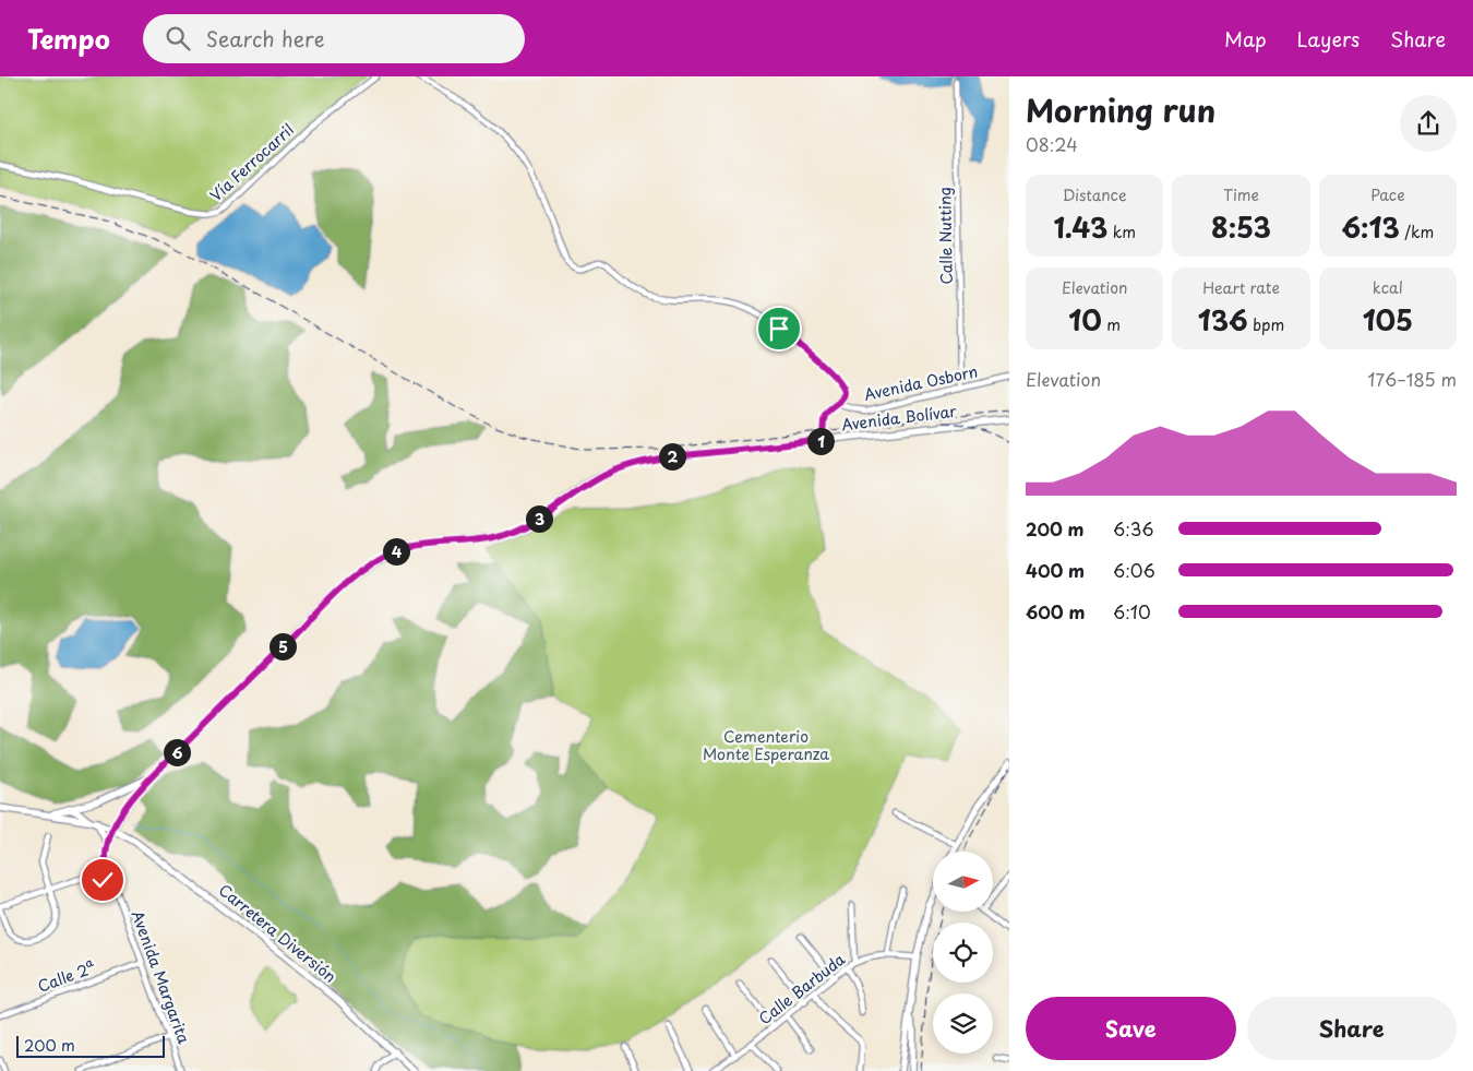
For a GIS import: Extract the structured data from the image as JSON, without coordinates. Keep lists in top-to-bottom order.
{
  "streets": {
    "main road": ["Avenida Bolívar", "Carretera Diversión"],
    "street": [
      "Vía Ferrocarril",
      "Calle Nutting",
      "Avenida Osborn",
      "Calle 2ª",
      "Avenida Margarita",
      "Calle Barbuda"
    ]
  },
  "crossings": [
    ["Calle Nutting", "Avenida Osborn"],
    ["Avenida Bolívar", "Carretera Diversión"],
    ["Avenida Bolívar", "Avenida Margarita"],
    ["Carretera Diversión", "Avenida Margarita"],
    ["Calle 2ª", "Avenida Margarita"]
  ],
  "parks": ["Cementerio Monte Esperanza"],
  "scale_bar": "200 m",
  "north": "right",
  "page": {
    "header": "Tempo",
    "search": "Search here",
    "nav": ["Map", "Layers", "Share"],
    "heading": ["Morning run", "08:24"],
    "stats": [
      ["Distance", "1.43 km"],
      ["Time", "8:53"],
      ["Pace", "6:13 /km"],
      ["Elevation", "10 m"],
      ["Heart rate", "136 bpm"],
      ["kcal", "105"]
    ],
    "chart": ["Elevation", "176–185 m"],
    "pins": [
      "1",
      "2",
      "3",
      "4",
      "5",
      "6"
    ],
    "list": [
      {
        "name": "200 m",
        "note": "6:36"
      },
      {
        "name": "400 m",
        "note": "6:06"
      },
      {
        "name": "600 m",
        "note": "6:10"
      }
    ],
    "buttons": ["Save", "Share"],
    "scale": "200 m"
  }
}
